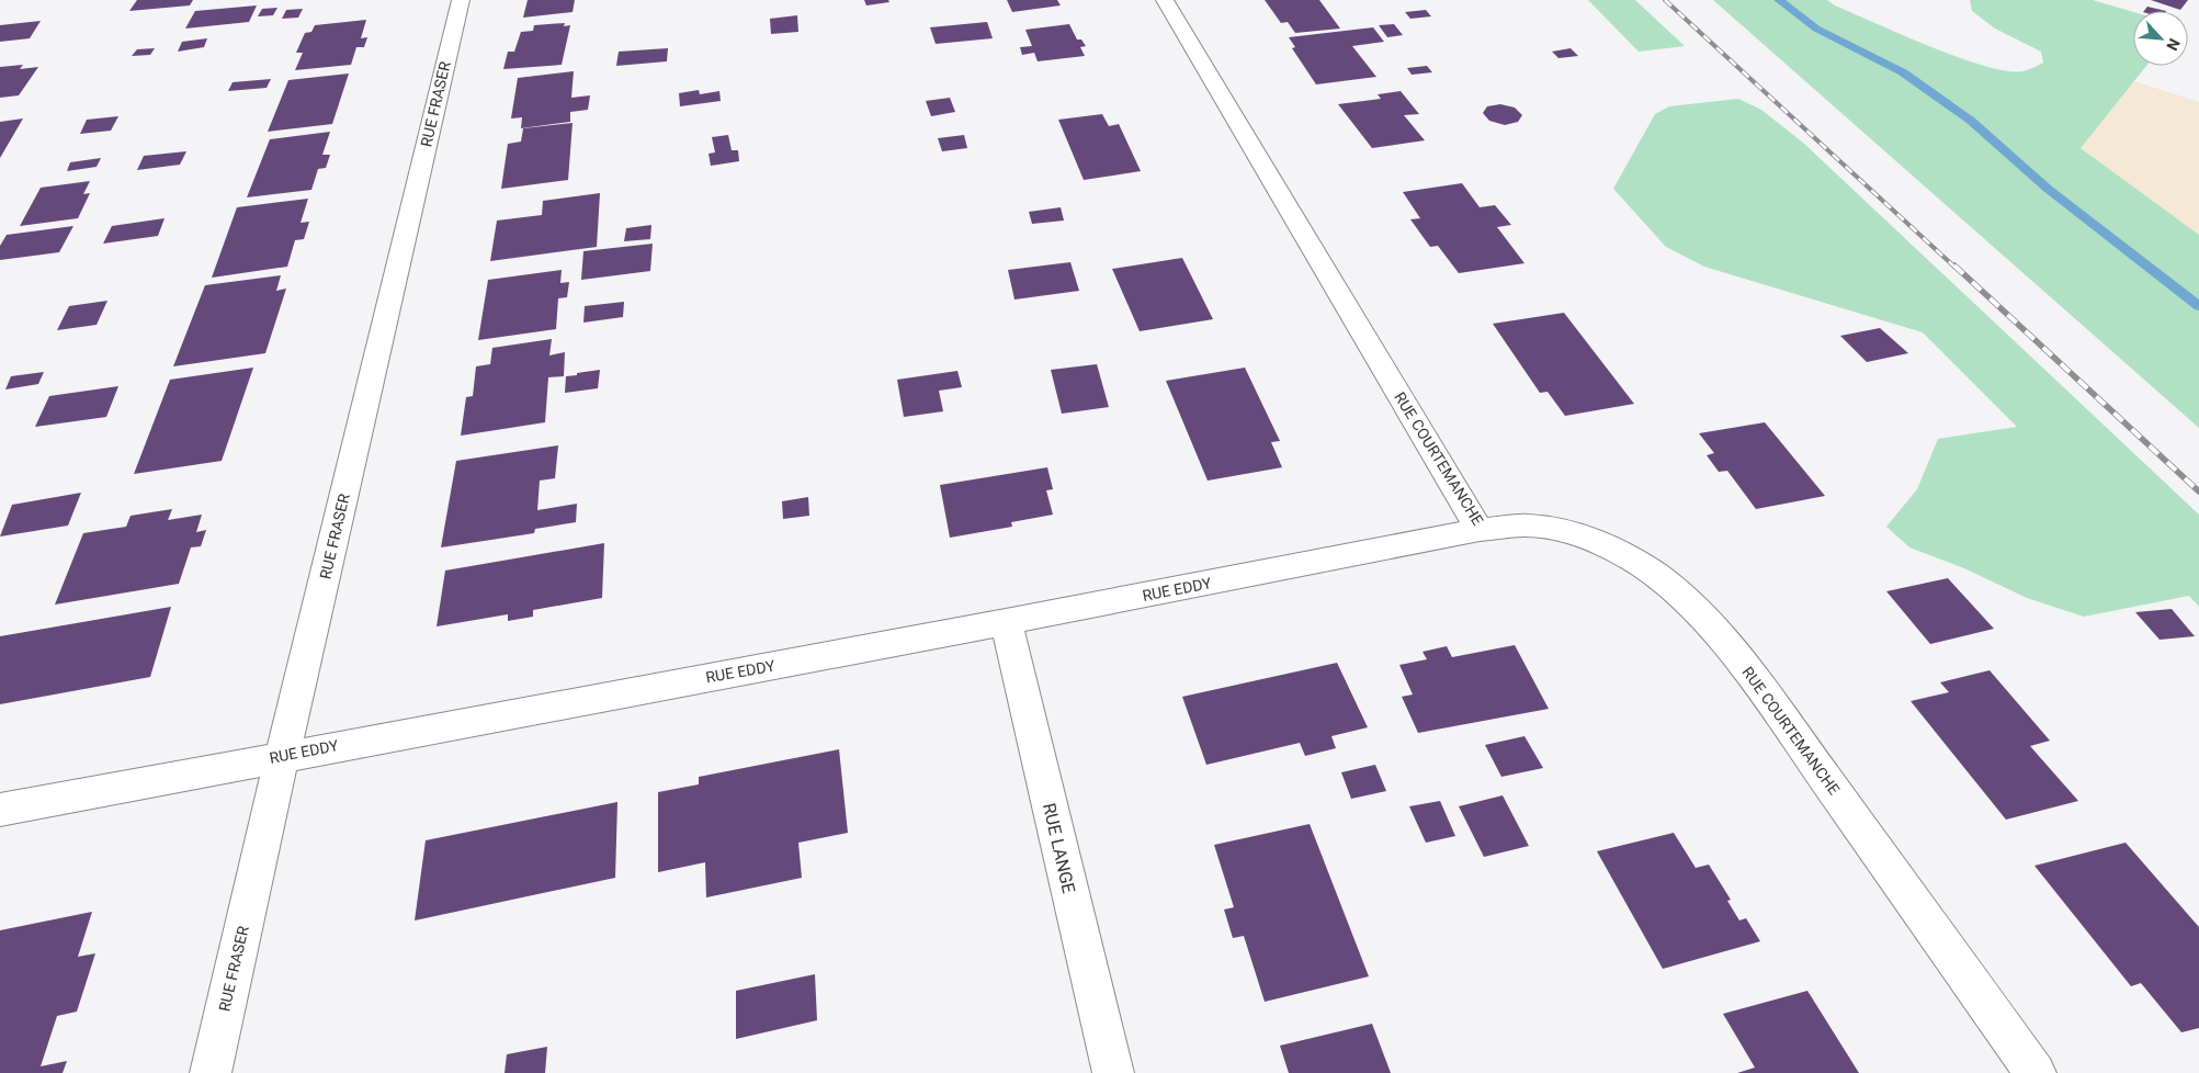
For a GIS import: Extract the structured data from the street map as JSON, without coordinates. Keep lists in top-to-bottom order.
{
  "streets": {
    "street": [
      "RUE FRASER",
      "RUE COURTEMANCHE",
      "RUE EDDY",
      "RUE LANGE"
    ]
  },
  "crossings": [
    ["RUE FRASER", "RUE EDDY"],
    ["RUE COURTEMANCHE", "RUE EDDY"],
    ["RUE EDDY", "RUE LANGE"]
  ],
  "north": "bottom right"
}
